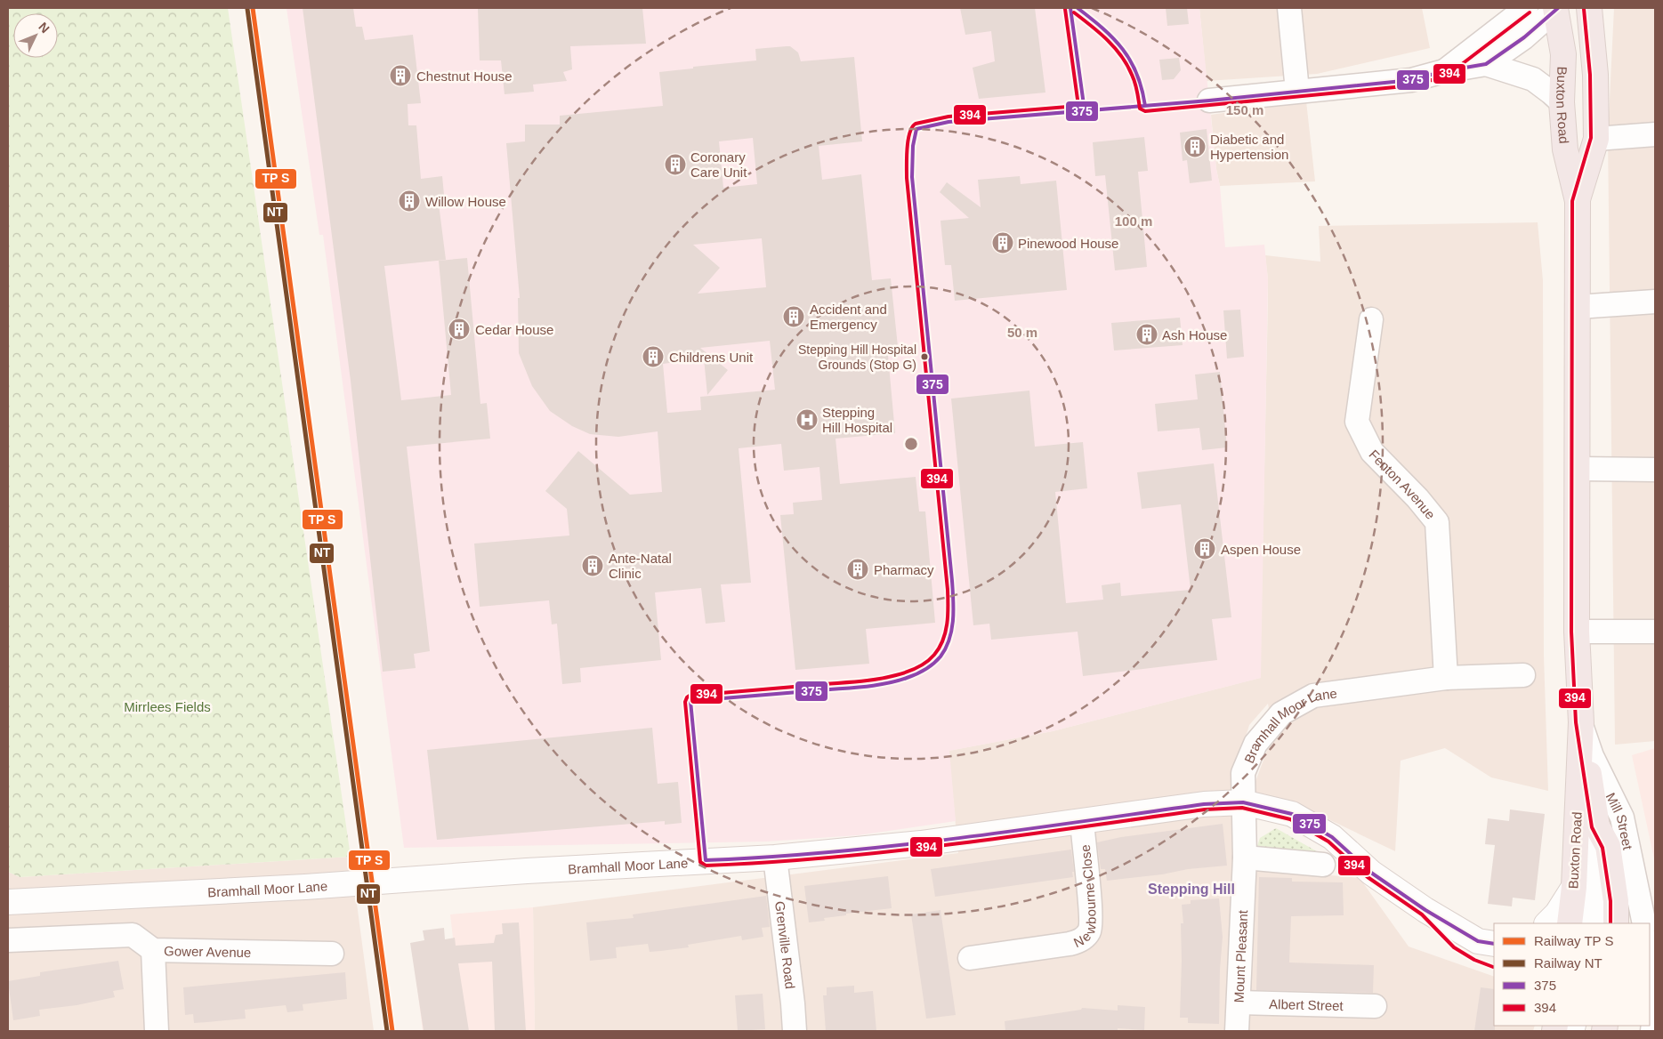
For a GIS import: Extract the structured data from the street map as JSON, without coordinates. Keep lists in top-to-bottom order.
{
  "streets": {
    "highway": ["Buxton Road"],
    "street": [
      "Fenton Avenue",
      "Bramhall Moor Lane",
      "Mill Street",
      "Newbourne Close",
      "Grenville Road",
      "Gower Avenue",
      "Mount Pleasant",
      "Albert Street"
    ]
  },
  "crossings": [
    ["Buxton Road", "Mill Street"],
    ["Fenton Avenue", "Bramhall Moor Lane"],
    ["Bramhall Moor Lane", "Newbourne Close"],
    ["Bramhall Moor Lane", "Grenville Road"],
    ["Bramhall Moor Lane", "Mount Pleasant"],
    ["Mount Pleasant", "Albert Street"]
  ],
  "districts": ["Stepping Hill"],
  "parks": ["Mirrlees Fields"],
  "places": {
    "building": [
      "Chestnut House",
      "Diabetic and Hypertension",
      "Coronary Care Unit",
      "Willow House",
      "Pinewood House",
      "Accident and Emergency",
      "Cedar House",
      "Ash House",
      "Childrens Unit",
      "Aspen House",
      "Ante-Natal Clinic",
      "Pharmacy"
    ],
    "other": ["Stepping Hill Hospital Grounds (Stop G)"],
    "hospital": ["Stepping Hill Hospital"]
  },
  "lines": ["transit line 375", "rail line NT", "transit line 394"],
  "legend": [
    "Railway TP S",
    "Railway NT",
    "375",
    "394"
  ],
  "north": "top right",
  "rings": ["150 m", "100 m", "50 m"]
}
